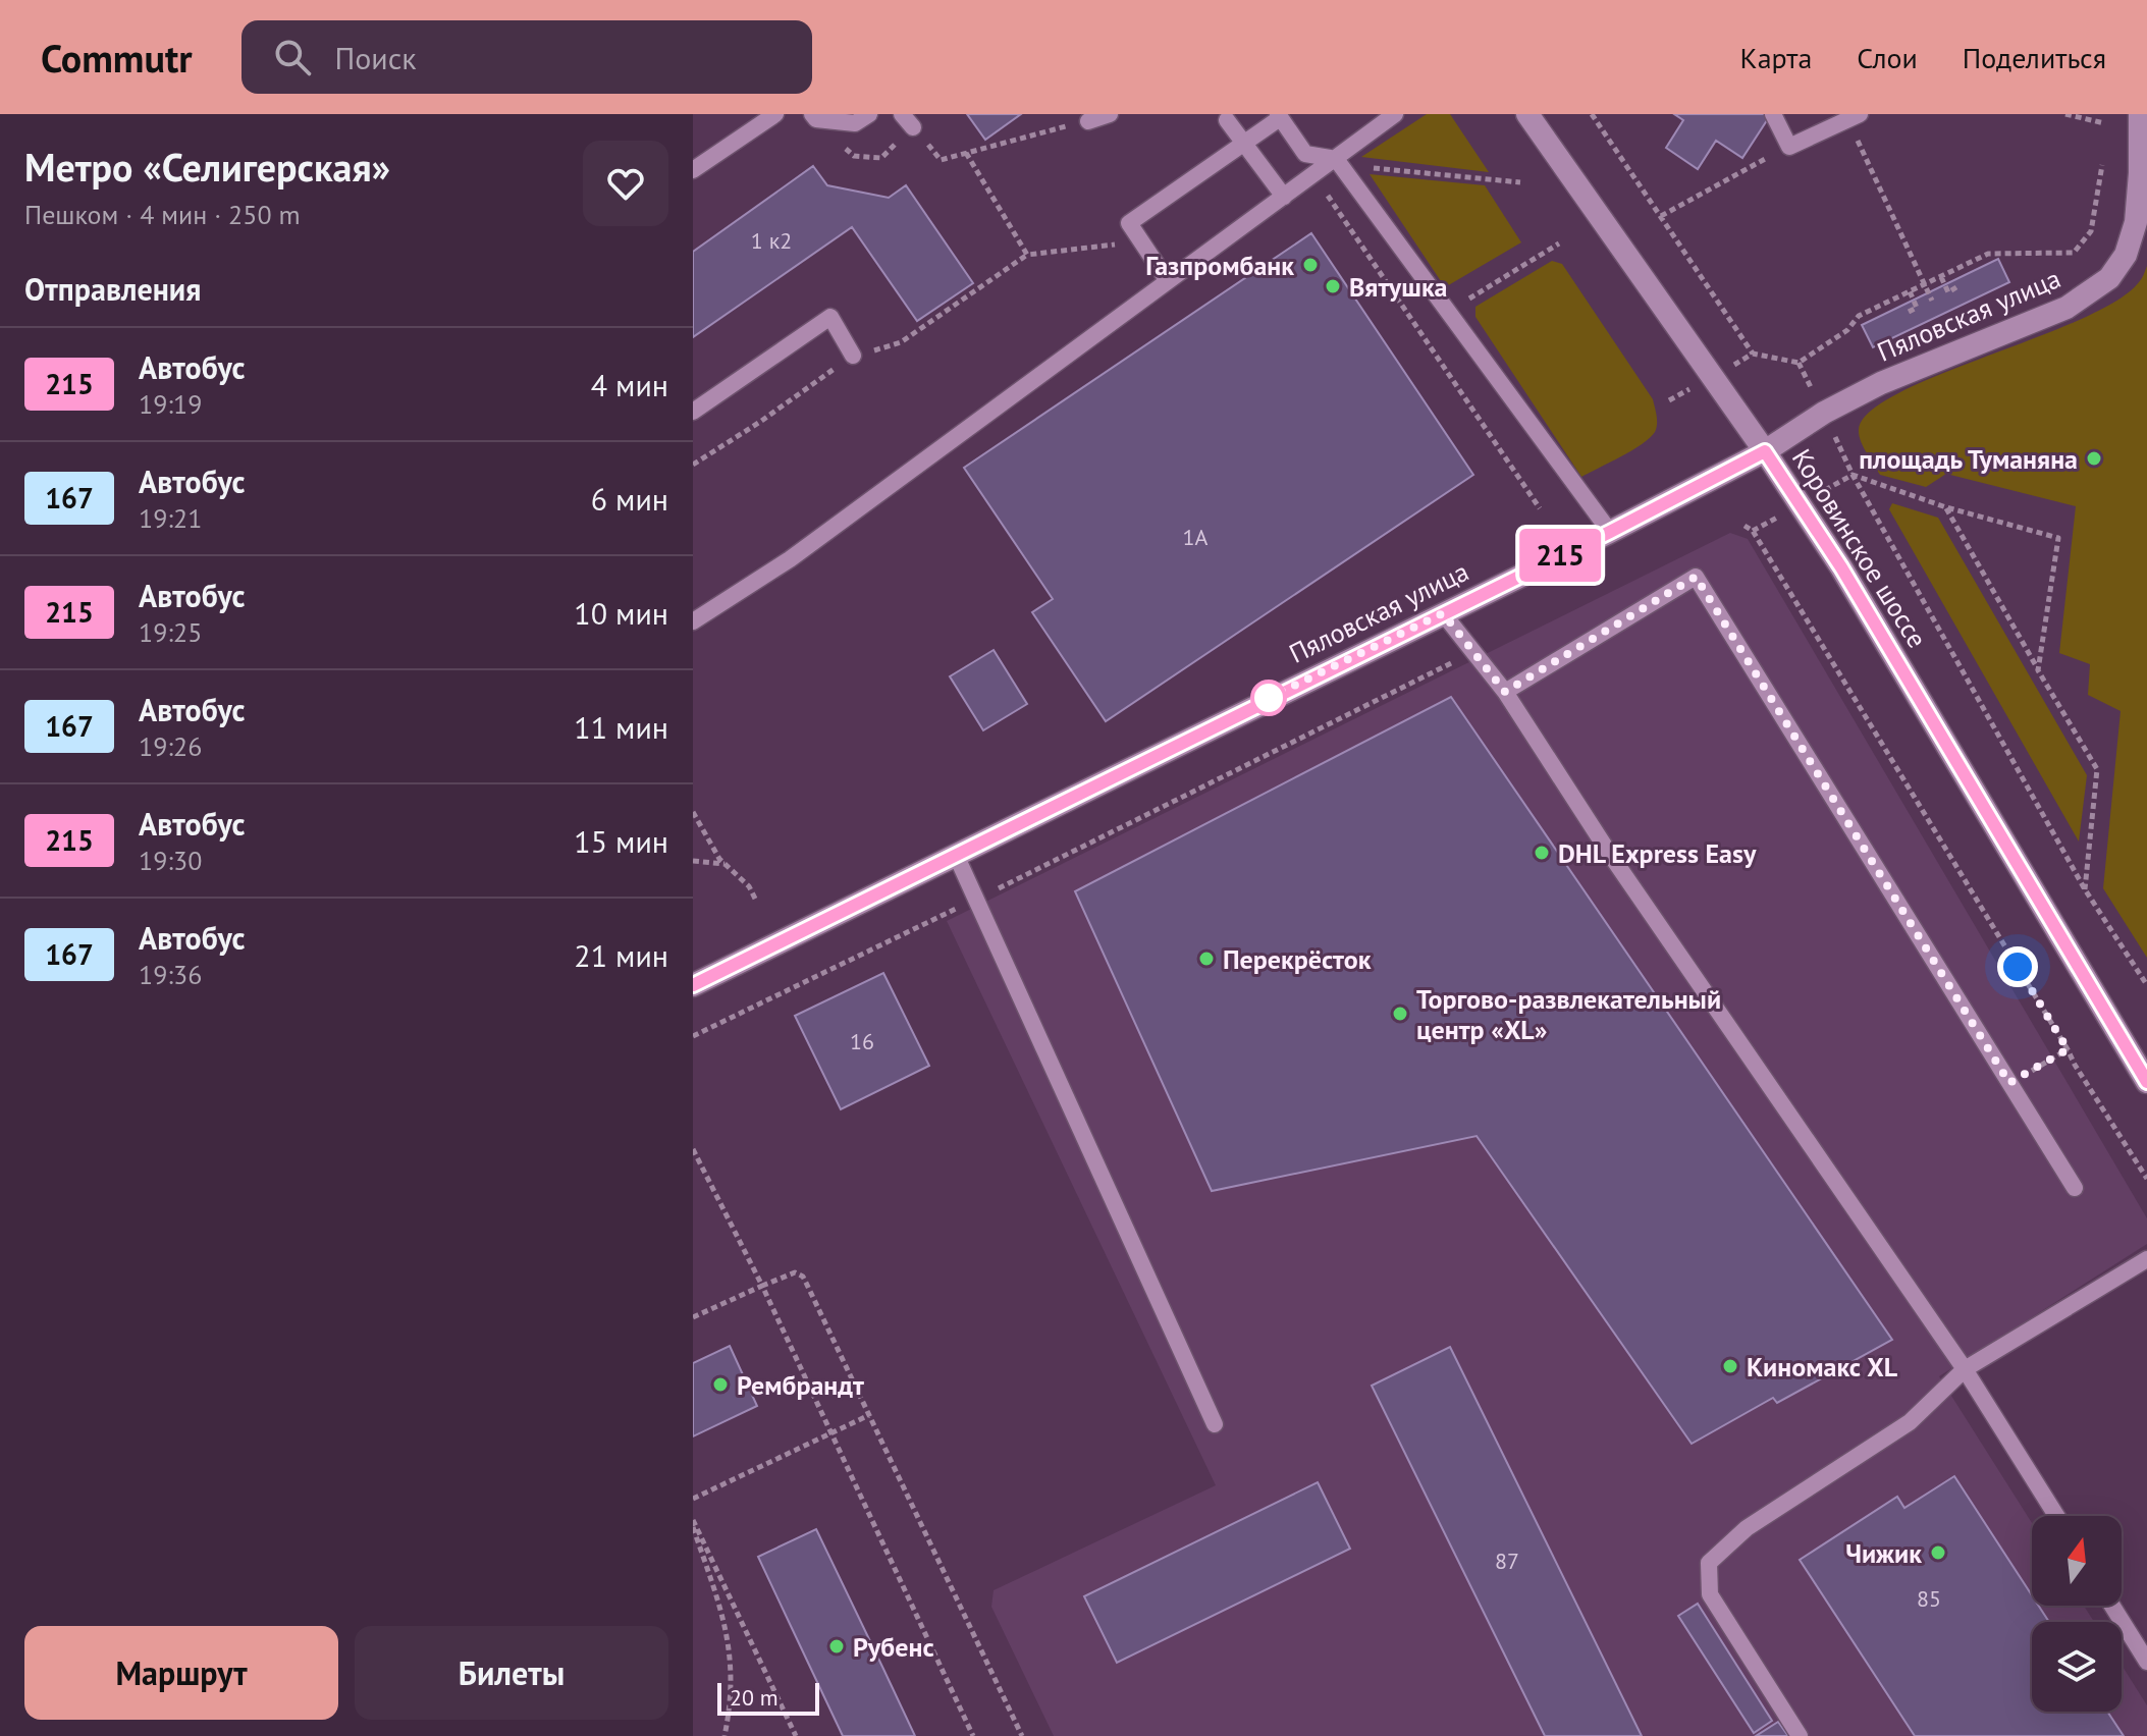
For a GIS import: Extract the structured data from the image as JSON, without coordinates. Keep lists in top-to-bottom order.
{
  "streets": {
    "street": ["Пяловская улица", "Коровинское шоссе"]
  },
  "crossings": [
    ["Пяловская улица", "Коровинское шоссе"]
  ],
  "places": [
    "Газпромбанк",
    "Вятушка",
    "площадь Туманяна",
    "DHL Express Easy",
    "Перекрёсток",
    "Торгово-развлекательный центр «XL»",
    "Киномакс XL",
    "Рембрандт",
    "Чижик",
    "Рубенс"
  ],
  "lines": ["bus line 215"],
  "house_numbers": [
    "1 к2",
    "1А",
    "16",
    "87",
    "85"
  ],
  "scale_bar": "20 m",
  "north": "top",
  "page": {
    "header": "Commutr",
    "search": "Поиск",
    "nav": ["Карта", "Слои", "Поделиться"],
    "heading": [
      ["Метро «Селигерская»", "Пешком · 4 мин · 250 m"],
      "Отправления"
    ],
    "on_map": "215",
    "list": [
      {
        "mark": "215",
        "name": "Автобус",
        "note": "19:19",
        "value": "4 мин"
      },
      {
        "mark": "167",
        "name": "Автобус",
        "note": "19:21",
        "value": "6 мин"
      },
      {
        "mark": "215",
        "name": "Автобус",
        "note": "19:25",
        "value": "10 мин"
      },
      {
        "mark": "167",
        "name": "Автобус",
        "note": "19:26",
        "value": "11 мин"
      },
      {
        "mark": "215",
        "name": "Автобус",
        "note": "19:30",
        "value": "15 мин"
      },
      {
        "mark": "167",
        "name": "Автобус",
        "note": "19:36",
        "value": "21 мин"
      }
    ],
    "buttons": ["Маршрут", "Билеты"],
    "scale": "20 m"
  }
}
